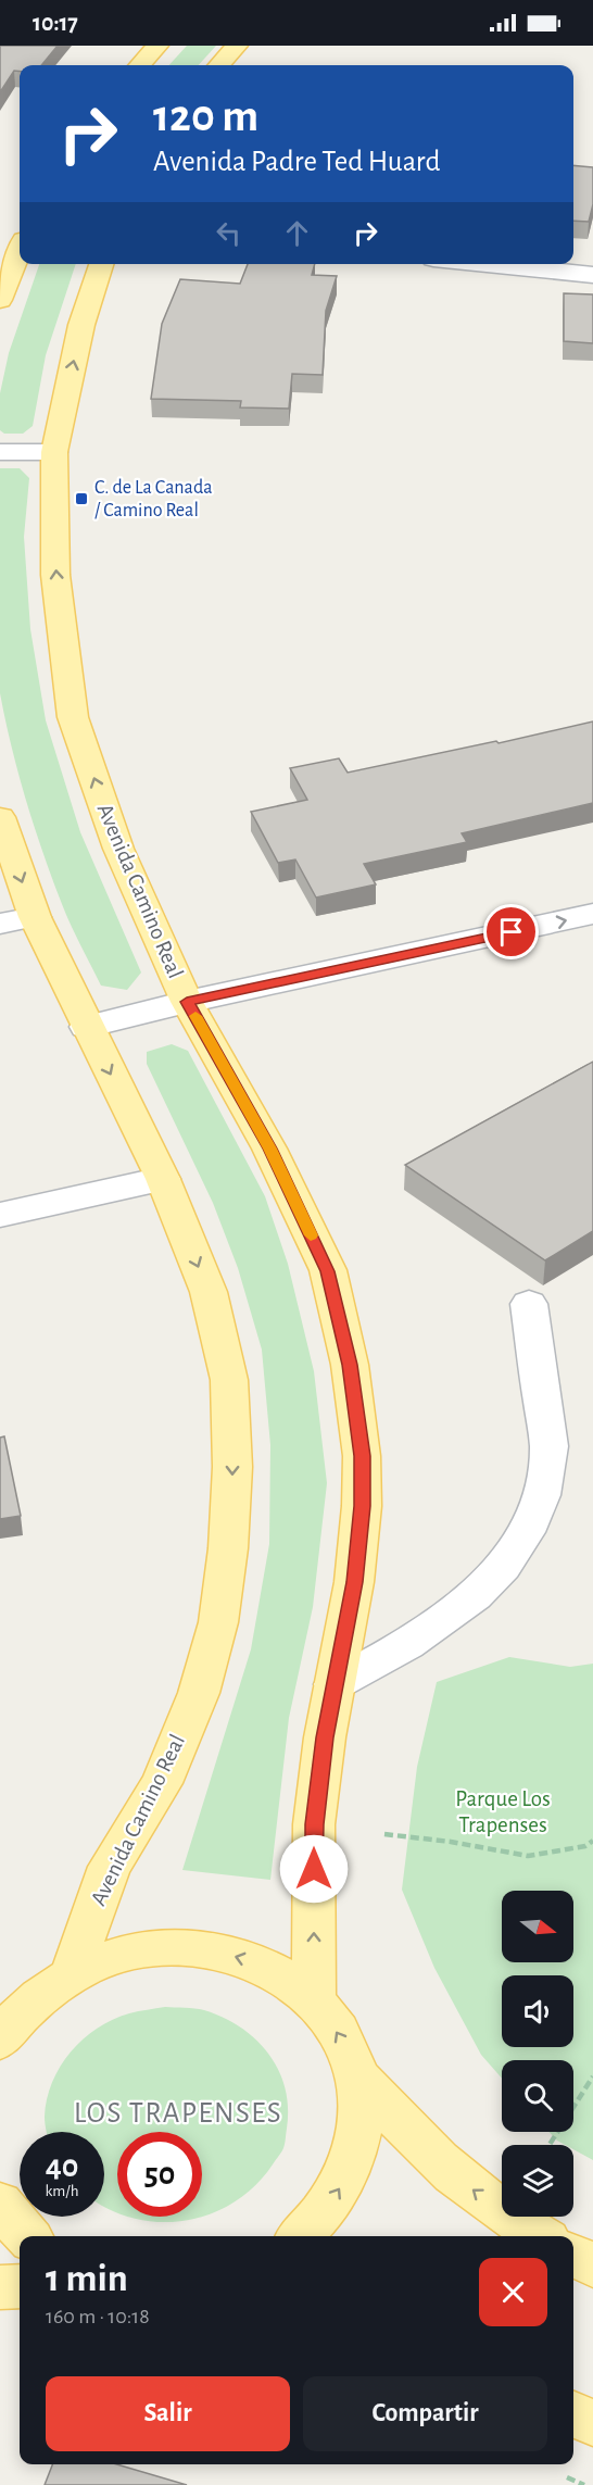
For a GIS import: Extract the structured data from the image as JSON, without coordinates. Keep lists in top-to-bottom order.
{
  "streets": {
    "main road": ["Avenida Camino Real"]
  },
  "districts": ["LOS TRAPENSES"],
  "parks": ["Parque Los Trapenses"],
  "places": {
    "transit": ["C. de La Canada / Camino Real"]
  },
  "north": "right",
  "page": {
    "status": "10:17",
    "turn": ["120 m", "Avenida Padre Ted Huard"],
    "speed": "40 km/h",
    "limit": "50",
    "heading": ["1 min", "160 m · 10:18"],
    "buttons": ["Salir", "Compartir"]
  }
}
